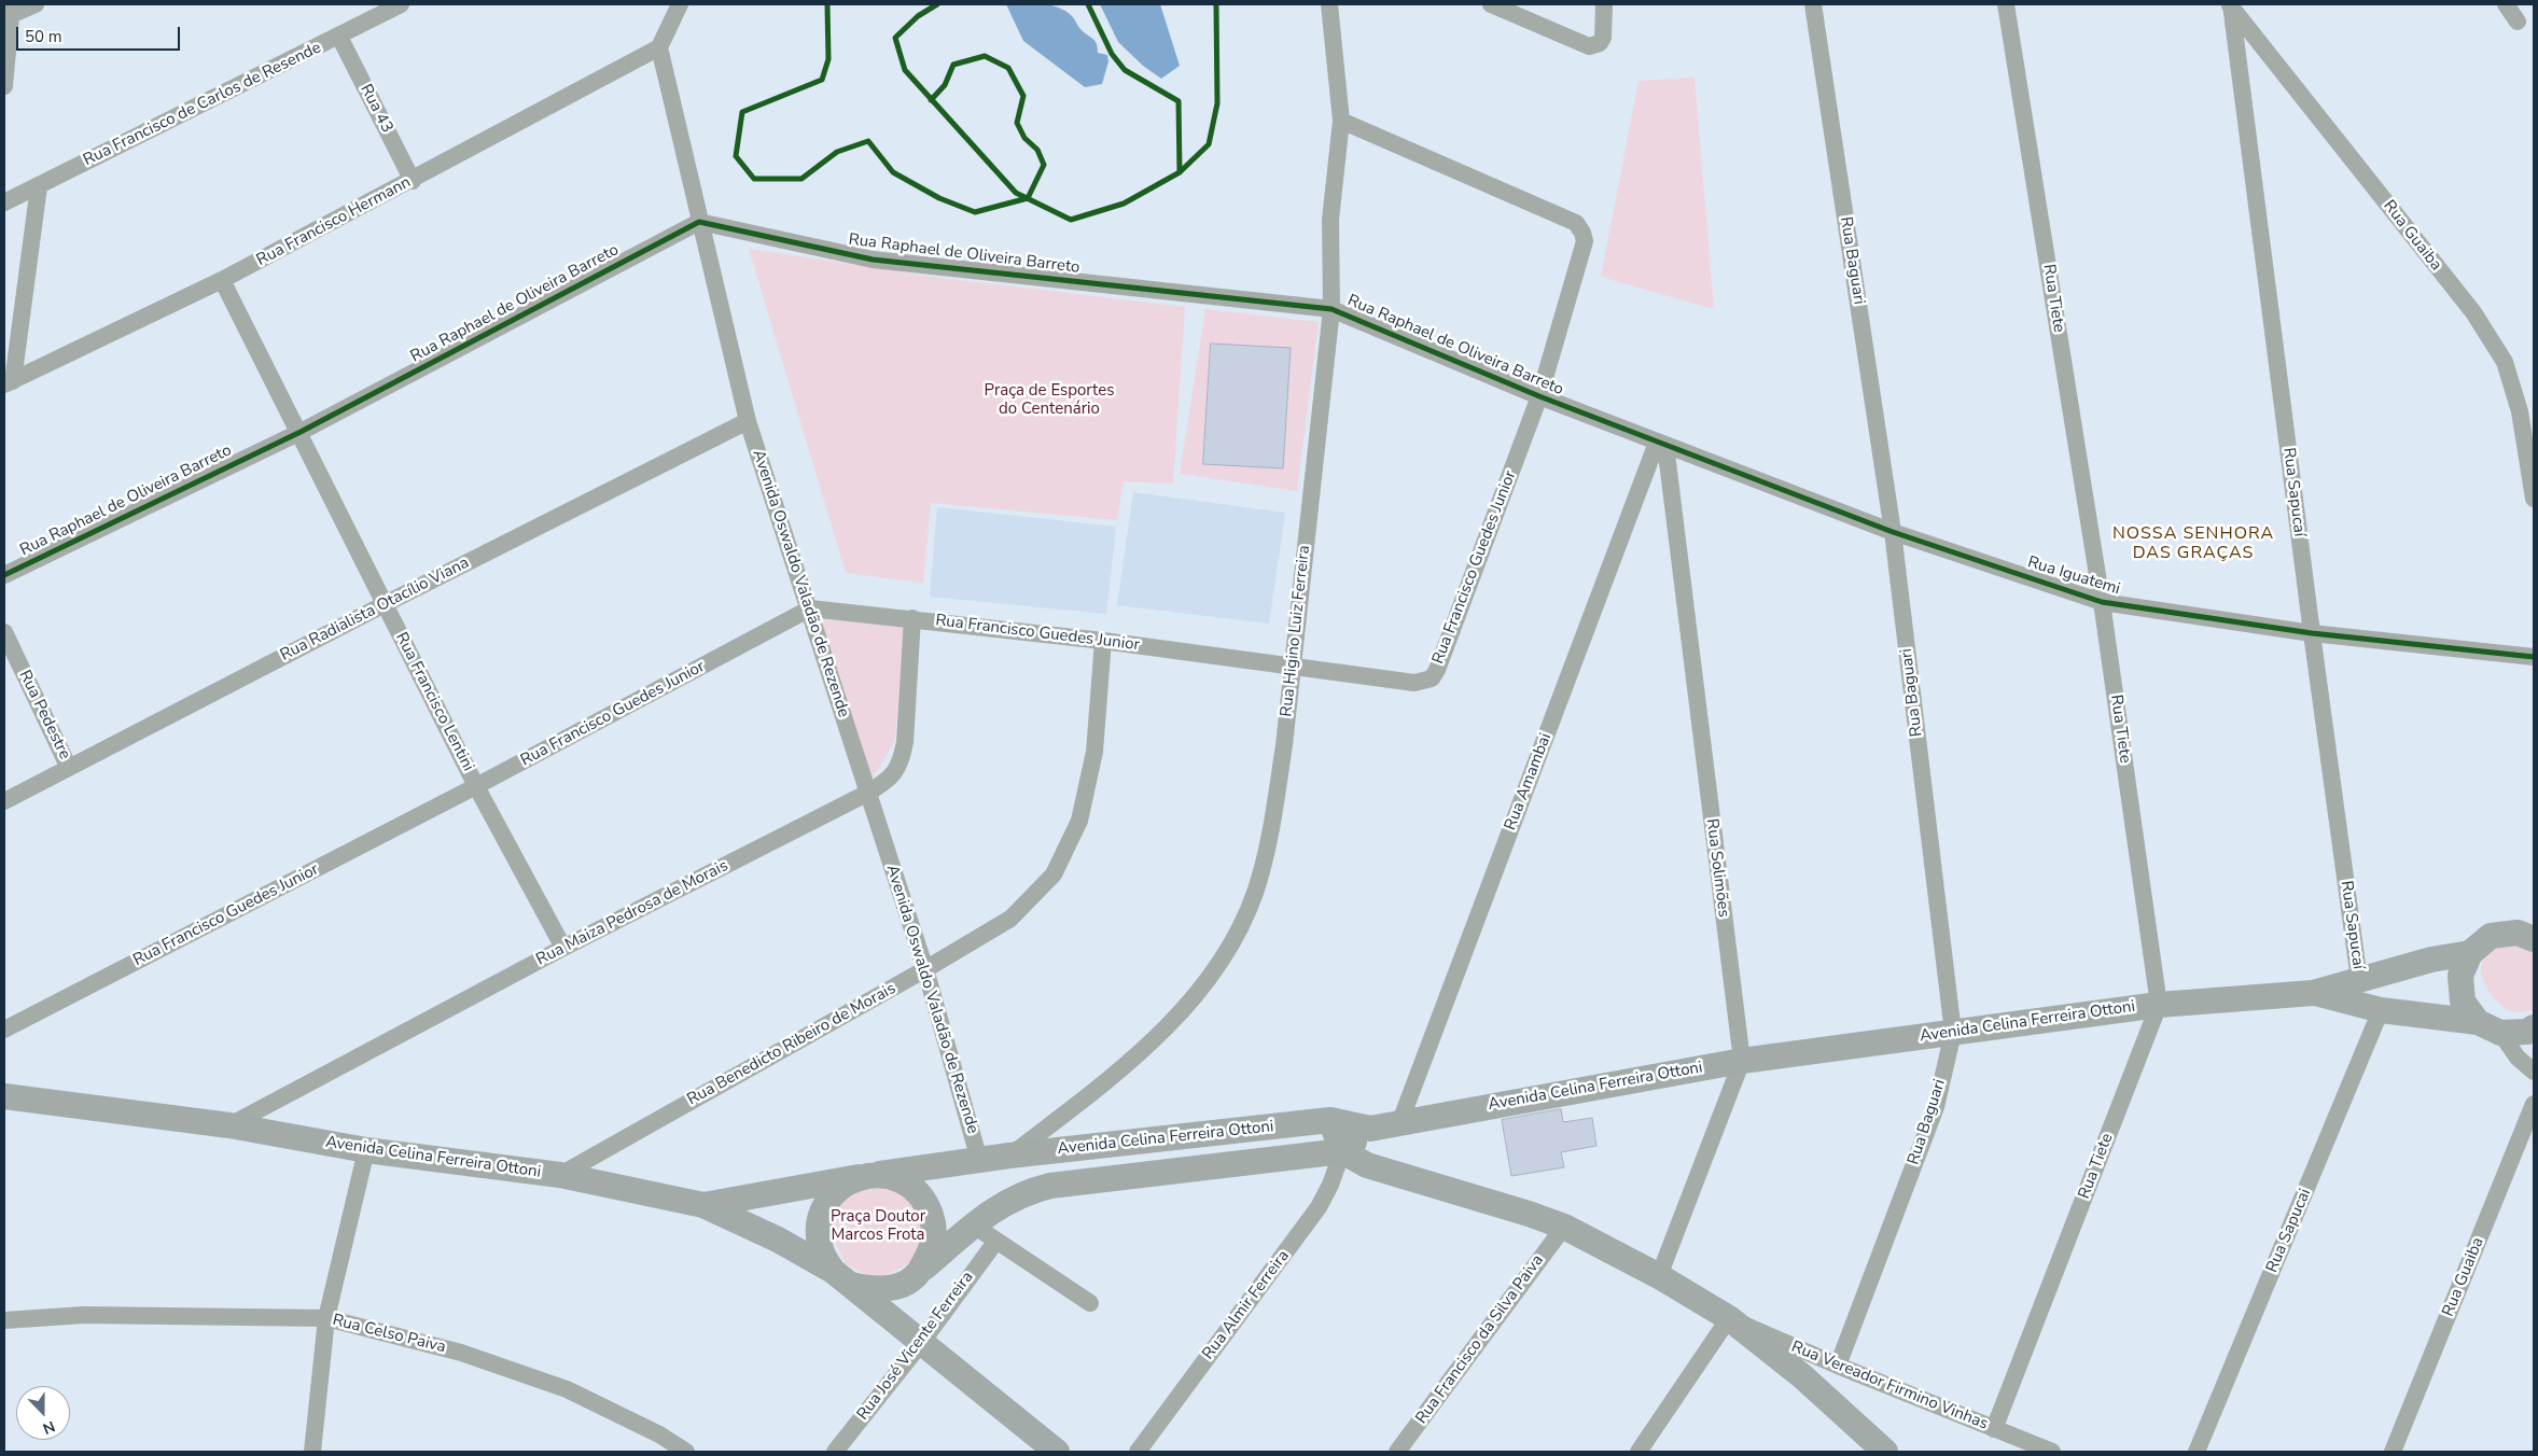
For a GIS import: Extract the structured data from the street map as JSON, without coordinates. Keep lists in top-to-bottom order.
{
  "streets": {
    "main road": ["Avenida Celina Ferreira Ottoni"],
    "street": [
      "Rua Francisco de Carlos de Resende",
      "Rua 43",
      "Rua Francisco Hermann",
      "Rua Guaiba",
      "Rua Raphael de Oliveira Barreto",
      "Rua Baguari",
      "Rua Tiete",
      "Rua Sapucaí",
      "Rua Francisco Guedes Junior",
      "Rua Iguatemi",
      "Avenida Oswaldo Valadão de Rezende",
      "Rua Radialista Otacílio Viana",
      "Rua Higino Luiz Ferreira",
      "Rua Francisco Lentini",
      "Rua Pedestre",
      "Rua Amambai",
      "Rua Solimões",
      "Rua Maiza Pedrosa de Morais",
      "Rua Benedicto Ribeiro de Morais",
      "Rua Sapucai",
      "Rua Almir Ferreira",
      "Rua Celso Paiva",
      "Rua Francisco da Silva Paiva",
      "Rua José Vicente Ferreira",
      "Rua Vereador Firmino Vinhas"
    ]
  },
  "crossings": [
    ["Rua Francisco de Carlos de Resende", "Rua 43"],
    ["Rua 43", "Rua Francisco Hermann"],
    ["Rua Francisco Hermann", "Avenida Oswaldo Valadão de Rezende"],
    ["Rua Francisco Hermann", "Rua Francisco Lentini"],
    ["Rua Guaiba", "Rua Sapucaí"],
    ["Rua Raphael de Oliveira Barreto", "Rua Francisco Guedes Junior"],
    ["Rua Raphael de Oliveira Barreto", "Rua Iguatemi"],
    ["Rua Raphael de Oliveira Barreto", "Avenida Oswaldo Valadão de Rezende"],
    ["Rua Raphael de Oliveira Barreto", "Rua Higino Luiz Ferreira"],
    ["Rua Raphael de Oliveira Barreto", "Rua Francisco Lentini"],
    ["Rua Raphael de Oliveira Barreto", "Rua Amambai"],
    ["Rua Raphael de Oliveira Barreto", "Rua Solimões"],
    ["Rua Baguari", "Rua Iguatemi"],
    ["Rua Baguari", "Avenida Celina Ferreira Ottoni"],
    ["Rua Baguari", "Rua Vereador Firmino Vinhas"],
    ["Rua Tiete", "Rua Iguatemi"],
    ["Rua Tiete", "Avenida Celina Ferreira Ottoni"],
    ["Rua Tiete", "Rua Vereador Firmino Vinhas"],
    ["Rua Sapucaí", "Rua Iguatemi"],
    ["Rua Sapucaí", "Avenida Celina Ferreira Ottoni"],
    ["Rua Francisco Guedes Junior", "Avenida Oswaldo Valadão de Rezende"],
    ["Rua Francisco Guedes Junior", "Rua Higino Luiz Ferreira"],
    ["Rua Francisco Guedes Junior", "Rua Francisco Lentini"],
    ["Rua Francisco Guedes Junior", "Rua Maiza Pedrosa de Morais"],
    ["Rua Francisco Guedes Junior", "Rua Benedicto Ribeiro de Morais"],
    ["Rua Iguatemi", "Rua Amambai"],
    ["Rua Iguatemi", "Rua Solimões"],
    ["Avenida Oswaldo Valadão de Rezende", "Rua Radialista Otacílio Viana"],
    ["Avenida Oswaldo Valadão de Rezende", "Rua Maiza Pedrosa de Morais"],
    ["Avenida Oswaldo Valadão de Rezende", "Avenida Celina Ferreira Ottoni"],
    ["Avenida Oswaldo Valadão de Rezende", "Rua Benedicto Ribeiro de Morais"],
    ["Rua Radialista Otacílio Viana", "Rua Francisco Lentini"],
    ["Rua Radialista Otacílio Viana", "Rua Pedestre"],
    ["Rua Higino Luiz Ferreira", "Avenida Celina Ferreira Ottoni"],
    ["Rua Francisco Lentini", "Rua Maiza Pedrosa de Morais"],
    ["Rua Amambai", "Rua Solimões"],
    ["Rua Amambai", "Avenida Celina Ferreira Ottoni"],
    ["Rua Solimões", "Avenida Celina Ferreira Ottoni"],
    ["Rua Maiza Pedrosa de Morais", "Avenida Celina Ferreira Ottoni"],
    ["Avenida Celina Ferreira Ottoni", "Rua Benedicto Ribeiro de Morais"],
    ["Avenida Celina Ferreira Ottoni", "Rua Sapucai"]
  ],
  "districts": ["NOSSA SENHORA DAS GRAÇAS"],
  "parks": ["Praça de Esportes do Centenário", "Praça Doutor Marcos Frota"],
  "scale_bar": "50 m",
  "north": "bottom"
}
